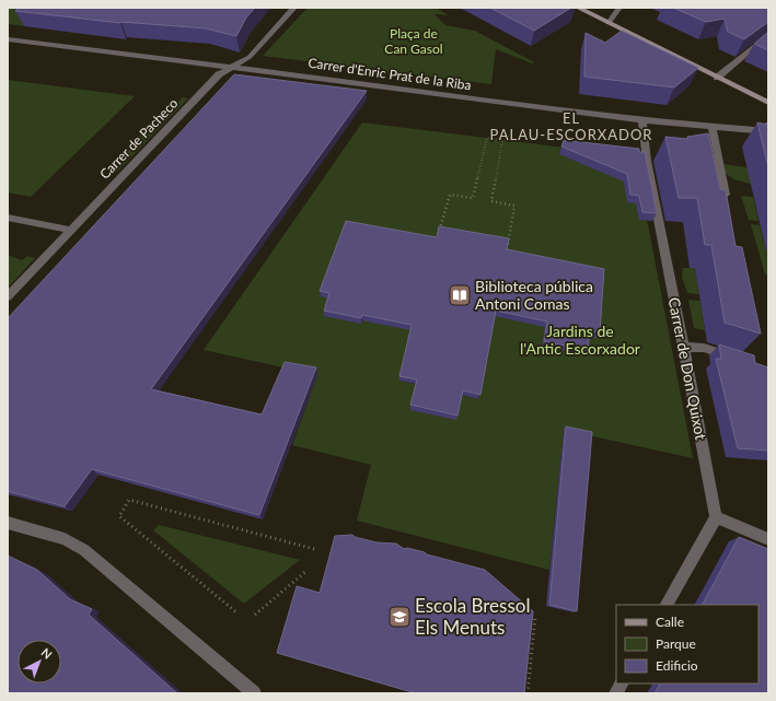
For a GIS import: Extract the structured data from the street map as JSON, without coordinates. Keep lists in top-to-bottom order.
{
  "streets": {
    "street": ["Carrer d'Enric Prat de la Riba", "Carrer de Pacheco", "Carrer de Don Quixot"]
  },
  "crossings": [
    ["Carrer d'Enric Prat de la Riba", "Carrer de Pacheco"],
    ["Carrer d'Enric Prat de la Riba", "Carrer de Don Quixot"]
  ],
  "districts": ["EL PALAU-ESCORXADOR"],
  "parks": ["Plaça de Can Gasol", "Jardins de l'Antic Escorxador"],
  "places": {
    "library": ["Biblioteca pública Antoni Comas"],
    "school or university": ["Escola Bressol Els Menuts"]
  },
  "legend": ["Calle", "Parque", "Edificio"],
  "north": "top right"
}
